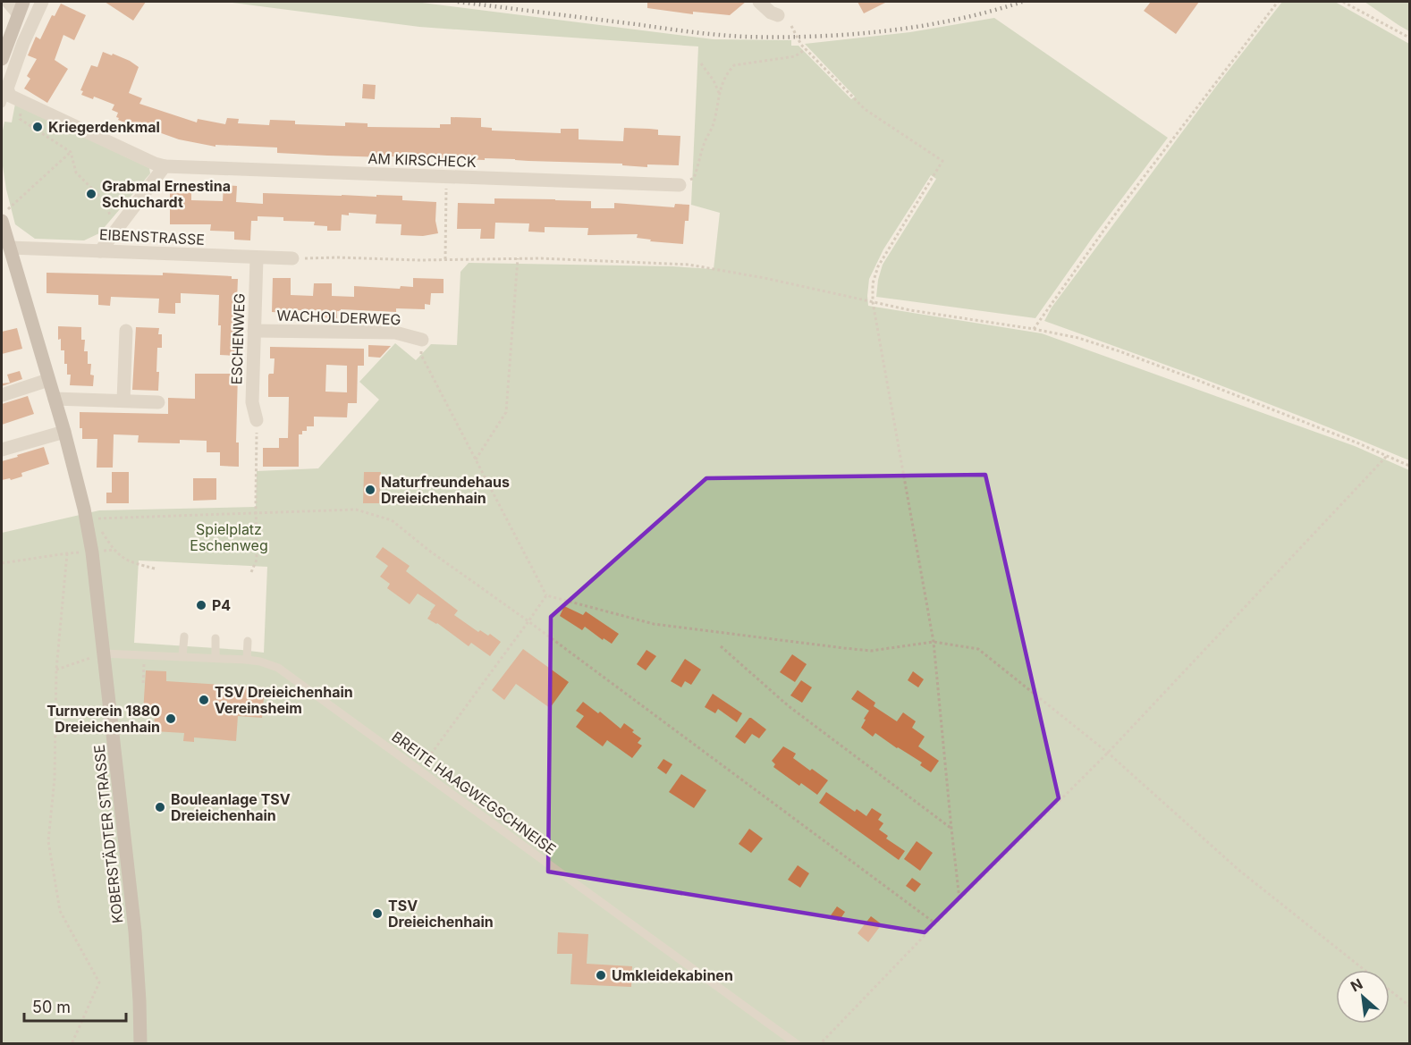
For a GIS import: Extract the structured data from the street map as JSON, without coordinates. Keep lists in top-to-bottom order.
{
  "streets": {
    "street": [
      "AM KIRSCHECK",
      "EIBENSTRASSE",
      "WACHOLDERWEG",
      "ESCHENWEG",
      "KOBERSTÄDTER STRASSE"
    ],
    "lane": ["BREITE HAAGWEGSCHNEISE"]
  },
  "crossings": [
    ["EIBENSTRASSE", "ESCHENWEG"],
    ["EIBENSTRASSE", "KOBERSTÄDTER STRASSE"],
    ["WACHOLDERWEG", "ESCHENWEG"],
    ["BREITE HAAGWEGSCHNEISE", "KOBERSTÄDTER STRASSE"]
  ],
  "parks": ["Spielplatz Eschenweg"],
  "places": [
    "Kriegerdenkmal",
    "Grabmal Ernestina Schuchardt",
    "Naturfreundehaus Dreieichenhain",
    "P4",
    "TSV Dreieichenhain Vereinsheim",
    "Turnverein 1880 Dreieichenhain",
    "Bouleanlage TSV Dreieichenhain",
    "TSV Dreieichenhain",
    "Umkleidekabinen"
  ],
  "scale_bar": "50 m",
  "north": "top left"
}
